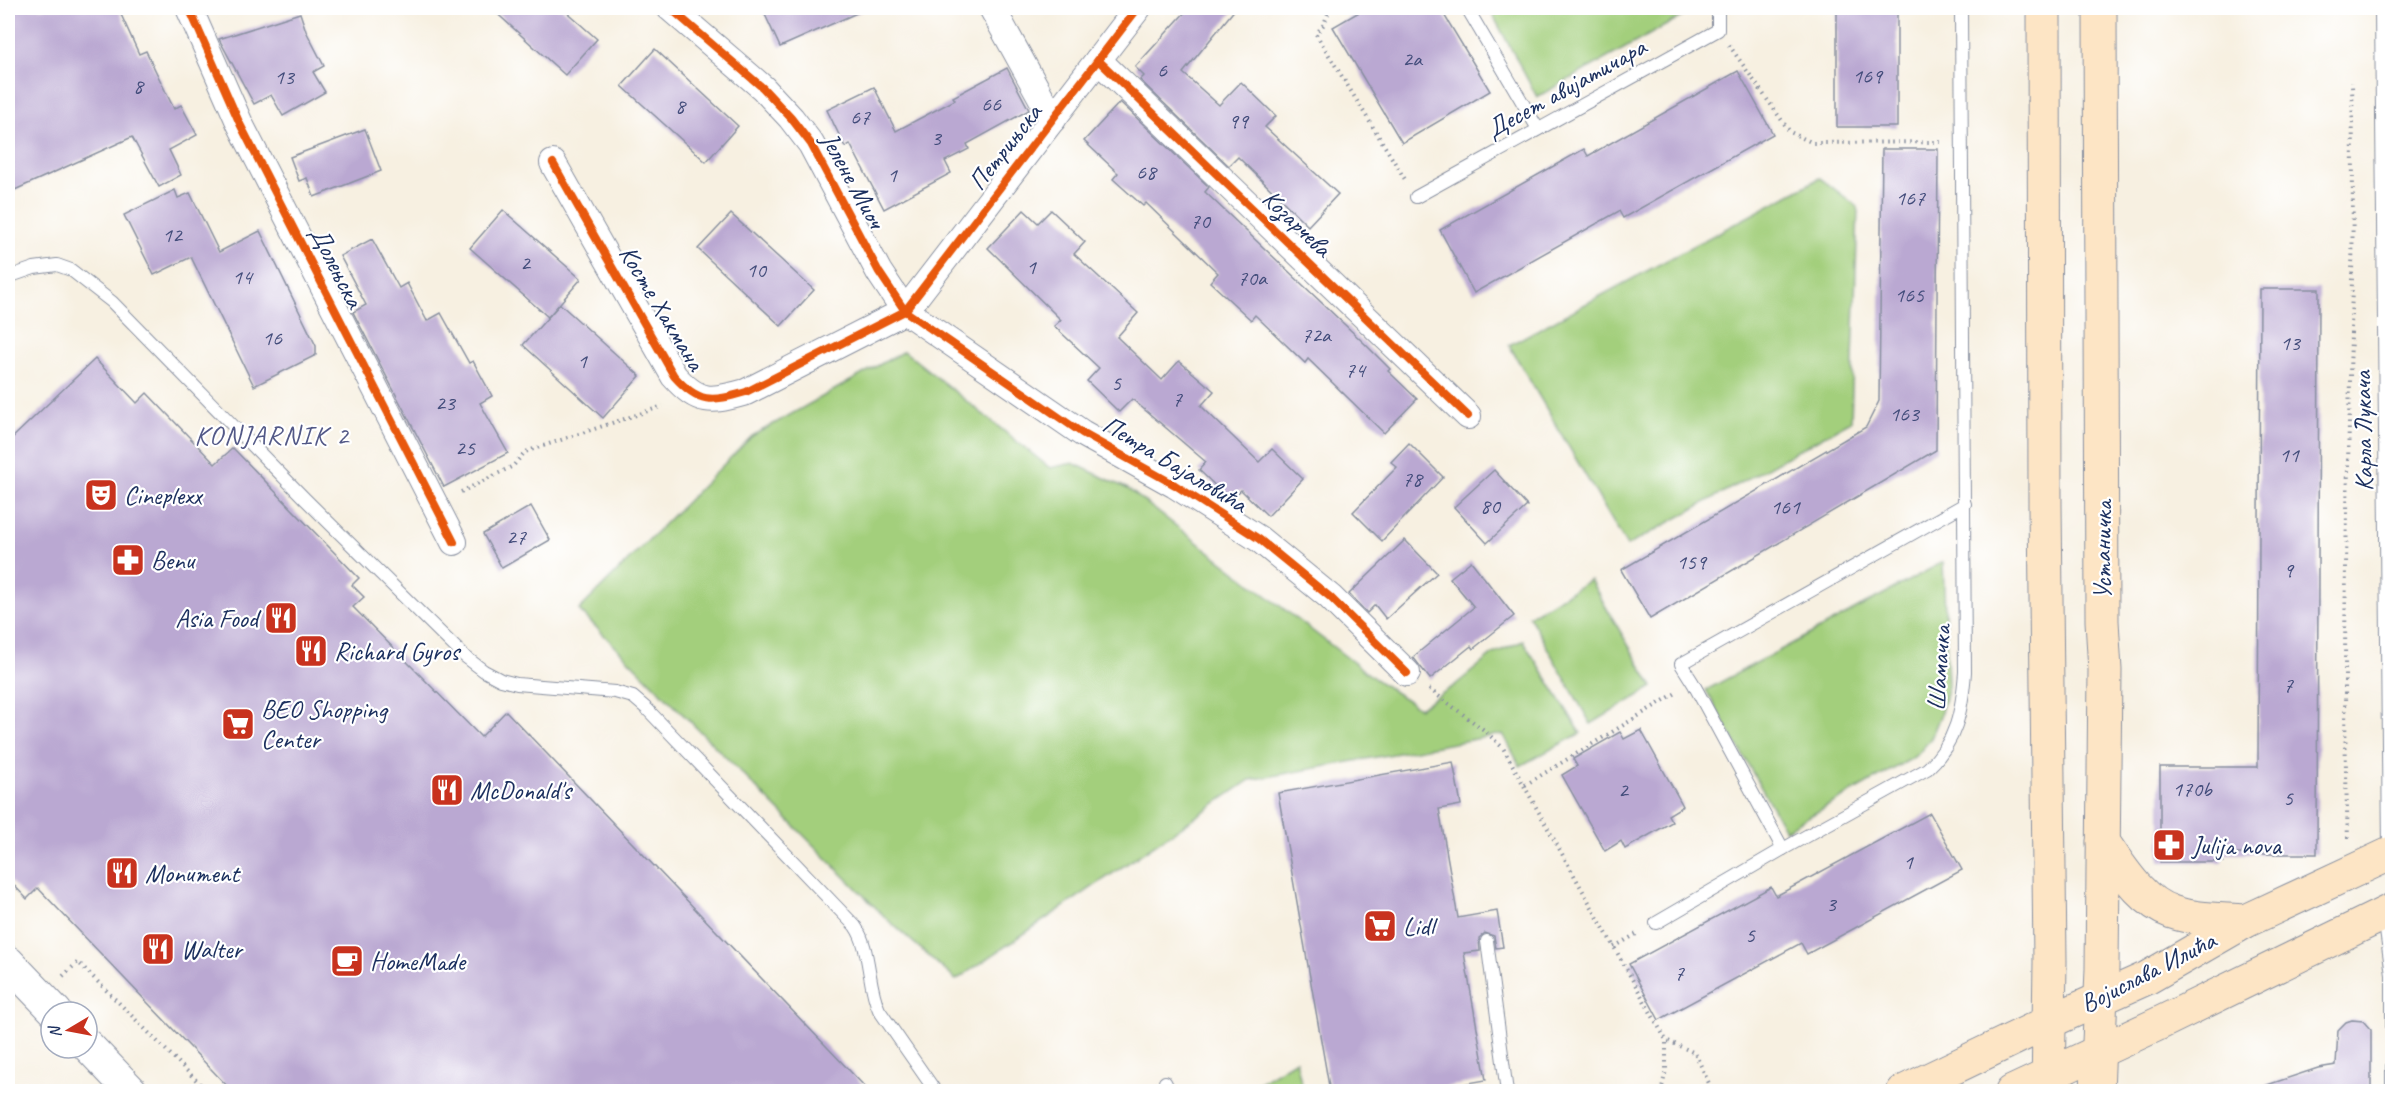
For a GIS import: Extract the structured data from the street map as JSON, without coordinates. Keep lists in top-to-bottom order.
{
  "streets": {
    "main road": ["Устаничка", "Војислава Илића"],
    "street": [
      "Петрињска",
      "Јелене Миоч",
      "Козарчева",
      "Долењска",
      "Косте Хакмана",
      "Петра Бајаловића"
    ],
    "lane": ["Десет авијатичара", "Карла Лукача", "Шамачка"]
  },
  "crossings": [
    ["Петрињска", "Јелене Миоч"],
    ["Петрињска", "Козарчева"],
    ["Петрињска", "Косте Хакмана"],
    ["Петрињска", "Петра Бајаловића"],
    ["Јелене Миоч", "Косте Хакмана"],
    ["Јелене Миоч", "Петра Бајаловића"],
    ["Косте Хакмана", "Петра Бајаловића"],
    ["Карла Лукача", "Војислава Илића"],
    ["Устаничка", "Војислава Илића"]
  ],
  "districts": ["KONJARNIK 2"],
  "places": {
    "theatre": ["Cineplexx"],
    "pharmacy": ["Benu", "Julija nova"],
    "restaurant": [
      "Asia Food",
      "Richard Gyros",
      "McDonald's",
      "Monument",
      "Walter"
    ],
    "supermarket": ["BEO Shopping Center", "Lidl"],
    "cafe": ["HomeMade"]
  },
  "house_numbers": [
    "2a",
    "6",
    "169",
    "13",
    "8",
    "66",
    "8",
    "67",
    "99",
    "3",
    "68",
    "1",
    "167",
    "70",
    "12",
    "2",
    "1",
    "10",
    "14",
    "70a",
    "165",
    "72a",
    "16",
    "13",
    "1",
    "74",
    "5",
    "7",
    "23",
    "163",
    "25",
    "11",
    "78",
    "80",
    "161",
    "27",
    "159",
    "9",
    "7",
    "170b",
    "2",
    "5",
    "1",
    "3",
    "5",
    "7"
  ],
  "north": "left"
}
